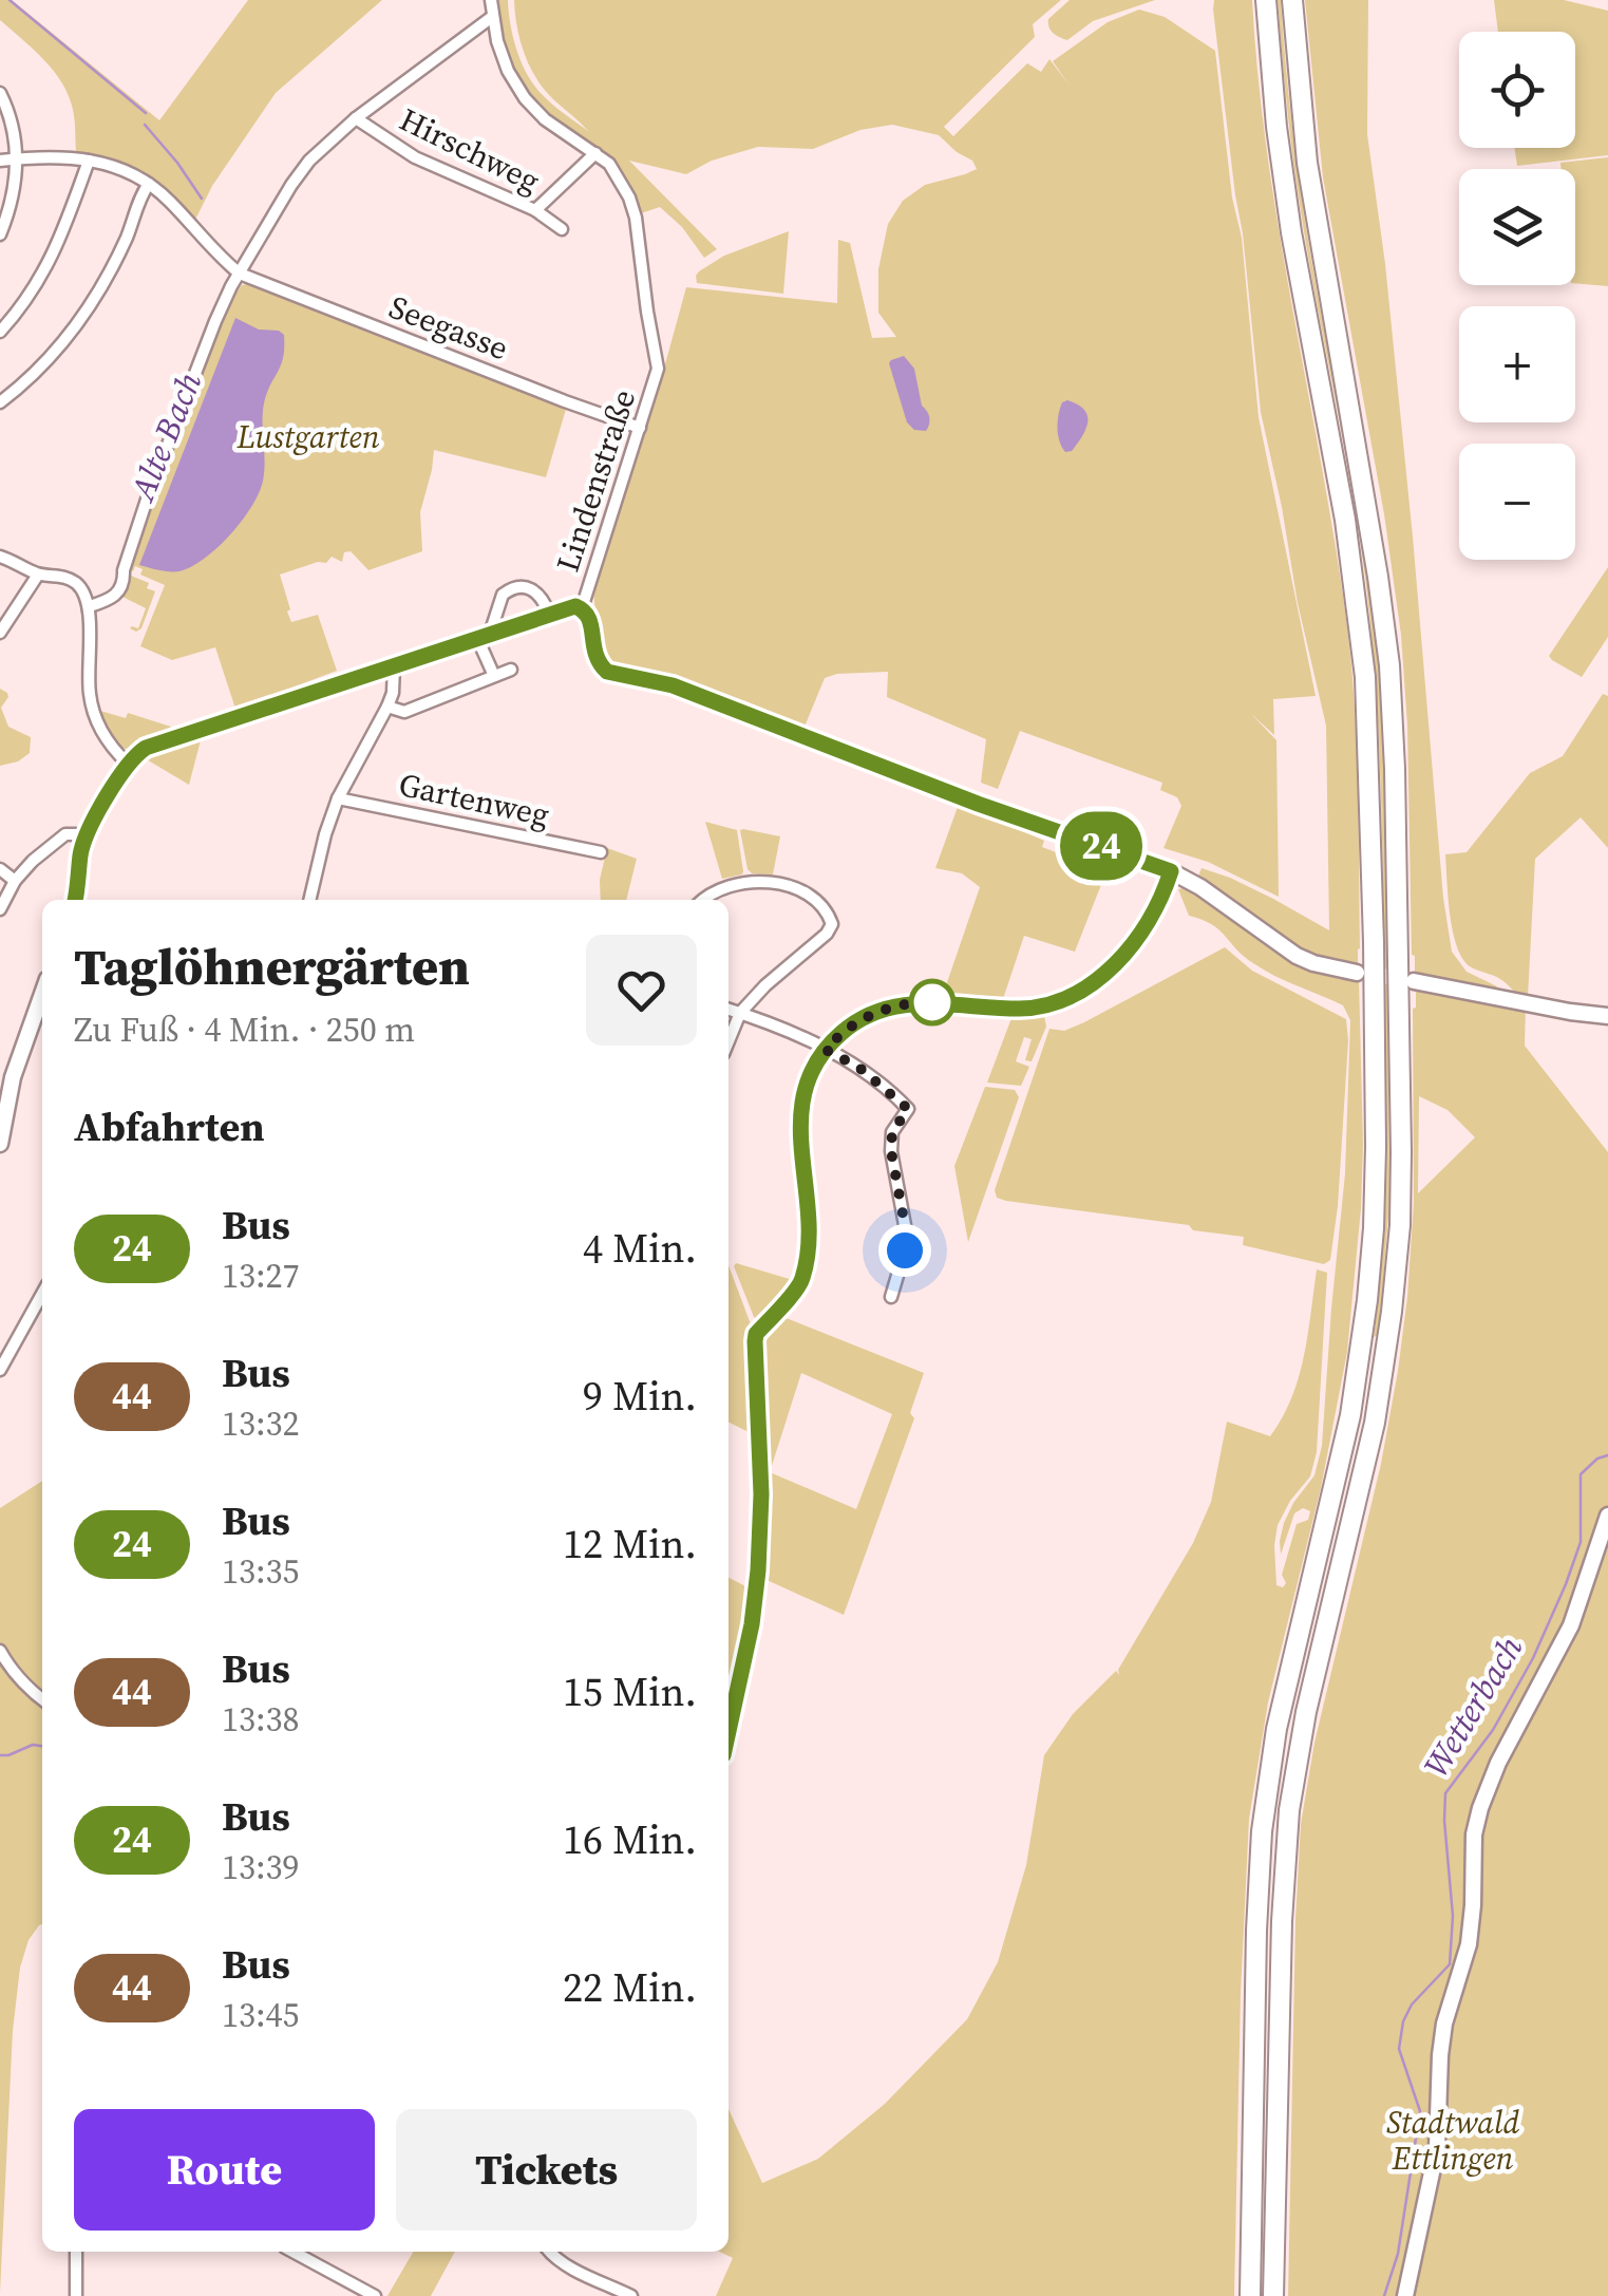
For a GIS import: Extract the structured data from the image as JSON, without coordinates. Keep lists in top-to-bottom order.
{
  "streets": {
    "street": [
      "Hirschweg",
      "Seegasse",
      "Lindenstraße",
      "Gartenweg"
    ]
  },
  "crossings": [
    ["Seegasse", "Lindenstraße"]
  ],
  "water": ["Alte Bach", "Wetterbach"],
  "parks": ["Lustgarten", "Stadtwald Ettlingen"],
  "lines": ["bus line 24"],
  "page": {
    "on_map": "24",
    "map_buttons": ["+", "−"],
    "heading": [
      ["Taglöhnergärten", "Zu Fuß · 4 Min. · 250 m"],
      "Abfahrten"
    ],
    "list": [
      {
        "mark": "24",
        "name": "Bus",
        "note": "13:27",
        "value": "4 Min."
      },
      {
        "mark": "44",
        "name": "Bus",
        "note": "13:32",
        "value": "9 Min."
      },
      {
        "mark": "24",
        "name": "Bus",
        "note": "13:35",
        "value": "12 Min."
      },
      {
        "mark": "44",
        "name": "Bus",
        "note": "13:38",
        "value": "15 Min."
      },
      {
        "mark": "24",
        "name": "Bus",
        "note": "13:39",
        "value": "16 Min."
      },
      {
        "mark": "44",
        "name": "Bus",
        "note": "13:45",
        "value": "22 Min."
      }
    ],
    "buttons": ["Route", "Tickets"]
  }
}
